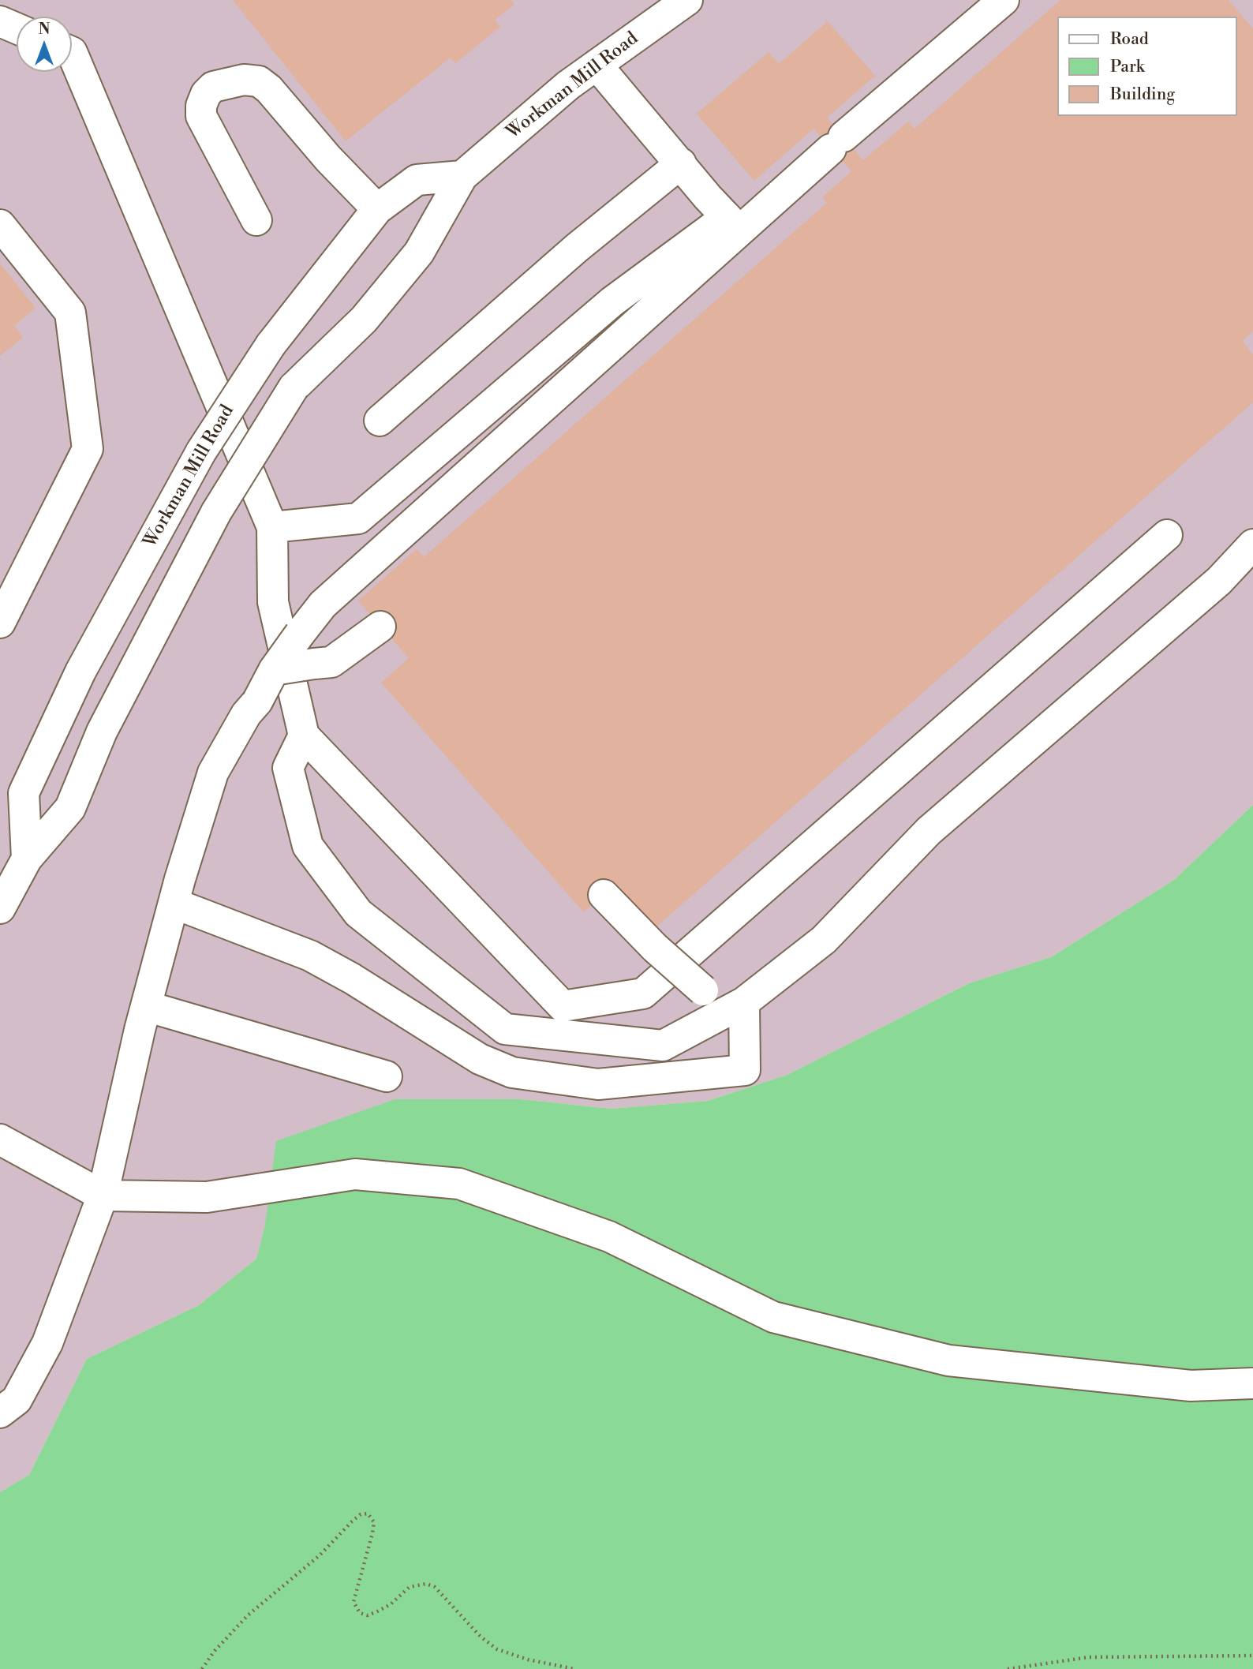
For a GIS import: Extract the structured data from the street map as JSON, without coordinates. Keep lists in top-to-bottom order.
{
  "streets": {
    "street": ["Workman Mill Road"]
  },
  "legend": ["Road", "Park", "Building"],
  "north": "top"
}
